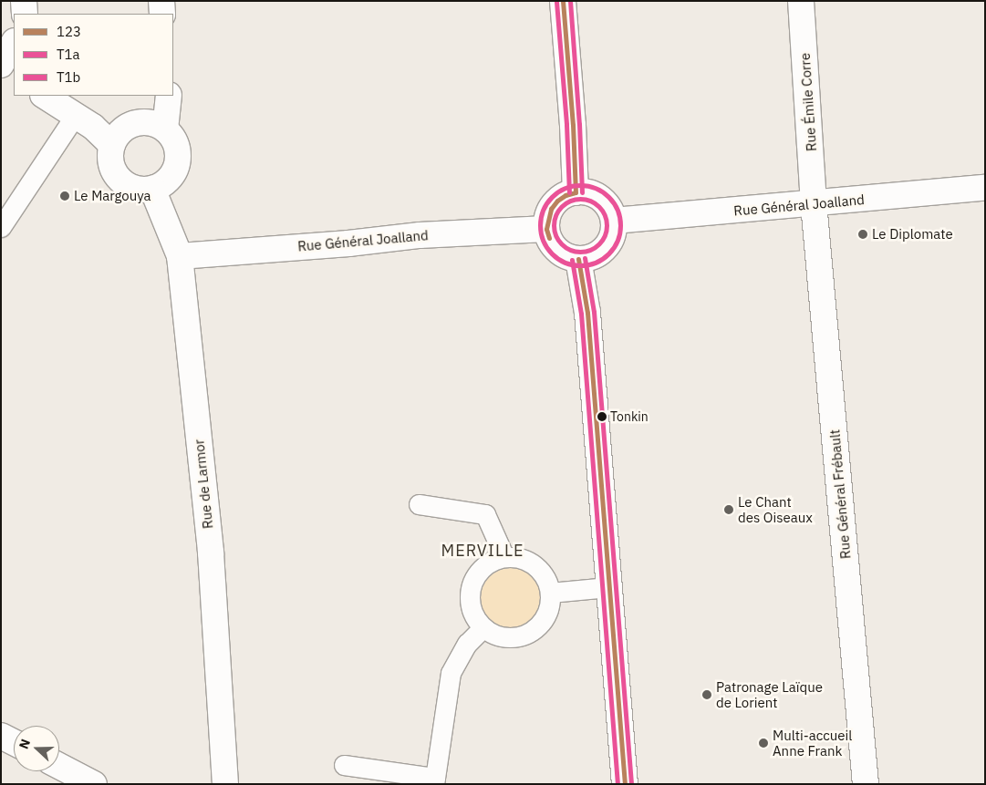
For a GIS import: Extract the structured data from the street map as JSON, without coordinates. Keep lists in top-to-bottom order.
{
  "streets": {
    "street": [
      "Rue Émile Corre",
      "Rue Général Joalland",
      "Rue de Larmor",
      "Rue Général Frébault"
    ]
  },
  "crossings": [
    ["Rue Émile Corre", "Rue Général Joalland"],
    ["Rue Émile Corre", "Rue Général Frébault"],
    ["Rue Général Joalland", "Rue de Larmor"],
    ["Rue Général Joalland", "Rue Général Frébault"]
  ],
  "districts": ["MERVILLE"],
  "places": [
    "Le Margouya",
    "Le Diplomate",
    "Tonkin",
    "Le Chant des Oiseaux",
    "Patronage Laïque de Lorient",
    "Multi-accueil Anne Frank"
  ],
  "lines": ["transit line 123", "transit line T1b", "transit line T1a"],
  "legend": ["123", "T1a", "T1b"],
  "north": "left"
}
